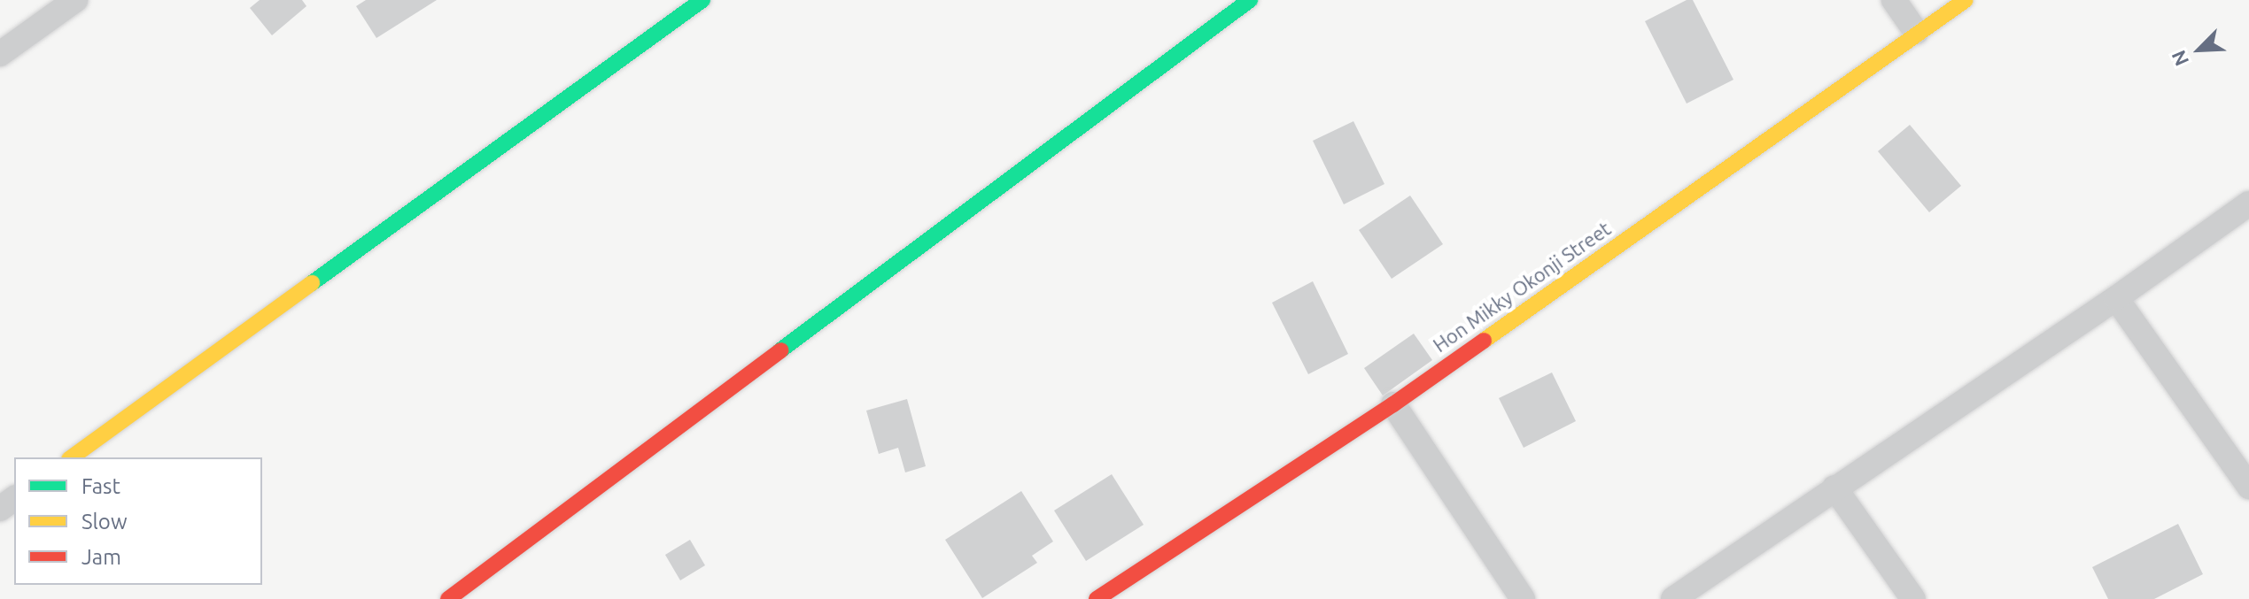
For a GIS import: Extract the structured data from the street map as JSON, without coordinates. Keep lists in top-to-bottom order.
{
  "streets": {
    "street": ["Hon Mikky Okonji Street"]
  },
  "legend": ["Fast", "Slow", "Jam"],
  "north": "bottom left"
}
